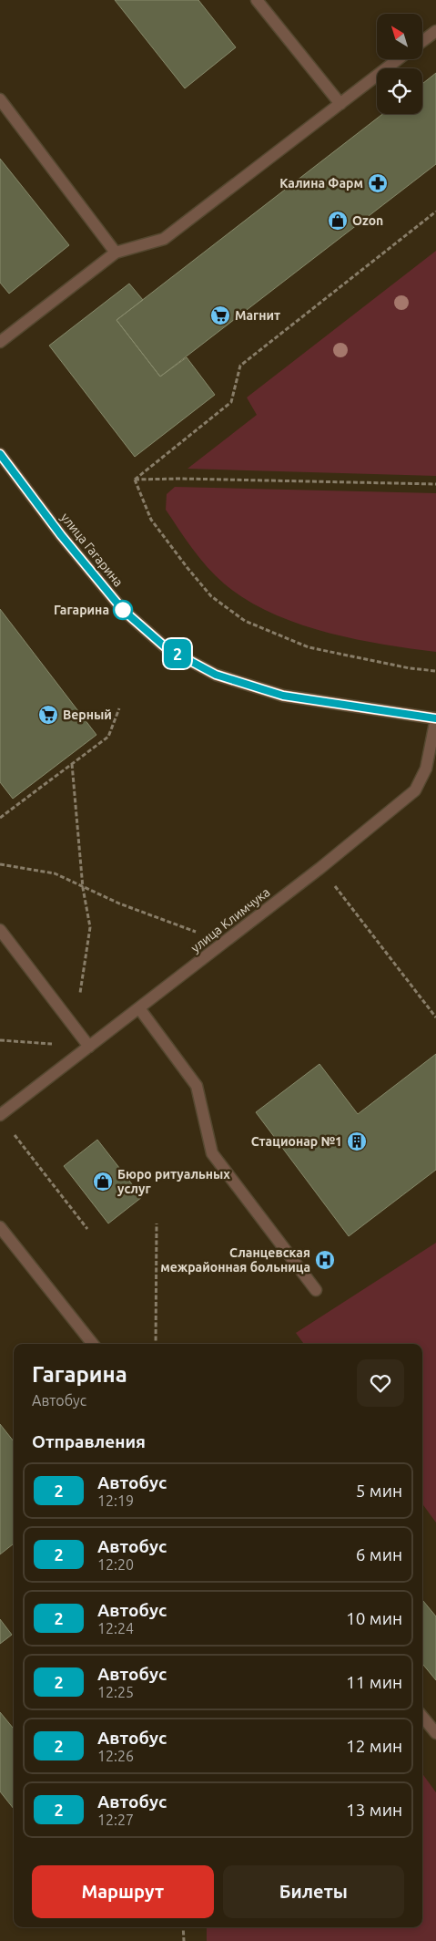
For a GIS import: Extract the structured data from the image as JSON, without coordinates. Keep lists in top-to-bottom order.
{
  "streets": {
    "main road": ["улица Гагарина"],
    "street": ["улица Климчука"]
  },
  "crossings": [
    ["улица Гагарина", "улица Климчука"]
  ],
  "places": {
    "pharmacy": ["Калина Фарм"],
    "shop": ["Ozon", "Бюро ритуальных услуг"],
    "supermarket": ["Магнит", "Верный"],
    "other": ["Гагарина"],
    "building": ["Стационар №1"],
    "hospital": ["Сланцевская межрайонная больница"]
  },
  "lines": ["bus line 2"],
  "north": "top left",
  "page": {
    "on_map": "2",
    "heading": [
      ["Гагарина", "Автобус"],
      "Отправления"
    ],
    "list": [
      {
        "mark": "2",
        "name": "Автобус",
        "note": "12:19",
        "value": "5 мин"
      },
      {
        "mark": "2",
        "name": "Автобус",
        "note": "12:20",
        "value": "6 мин"
      },
      {
        "mark": "2",
        "name": "Автобус",
        "note": "12:24",
        "value": "10 мин"
      },
      {
        "mark": "2",
        "name": "Автобус",
        "note": "12:25",
        "value": "11 мин"
      },
      {
        "mark": "2",
        "name": "Автобус",
        "note": "12:26",
        "value": "12 мин"
      },
      {
        "mark": "2",
        "name": "Автобус",
        "note": "12:27",
        "value": "13 мин"
      }
    ],
    "buttons": ["Маршрут", "Билеты"]
  }
}
